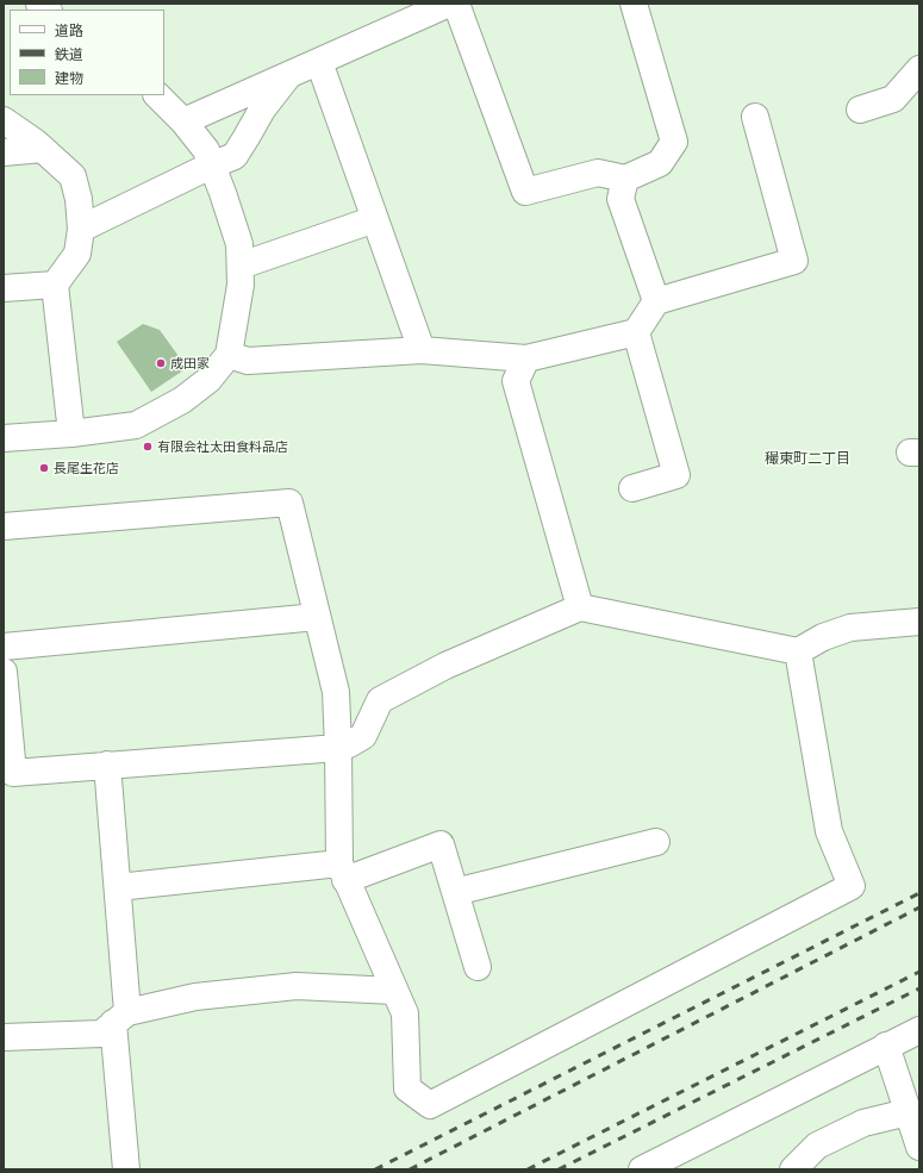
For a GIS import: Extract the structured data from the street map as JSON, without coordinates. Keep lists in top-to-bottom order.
{
  "districts": ["穝東町二丁目"],
  "places": ["成田家", "有限会社太田食料品店", "長尾生花店"],
  "legend": ["道路", "鉄道", "建物"]
}
